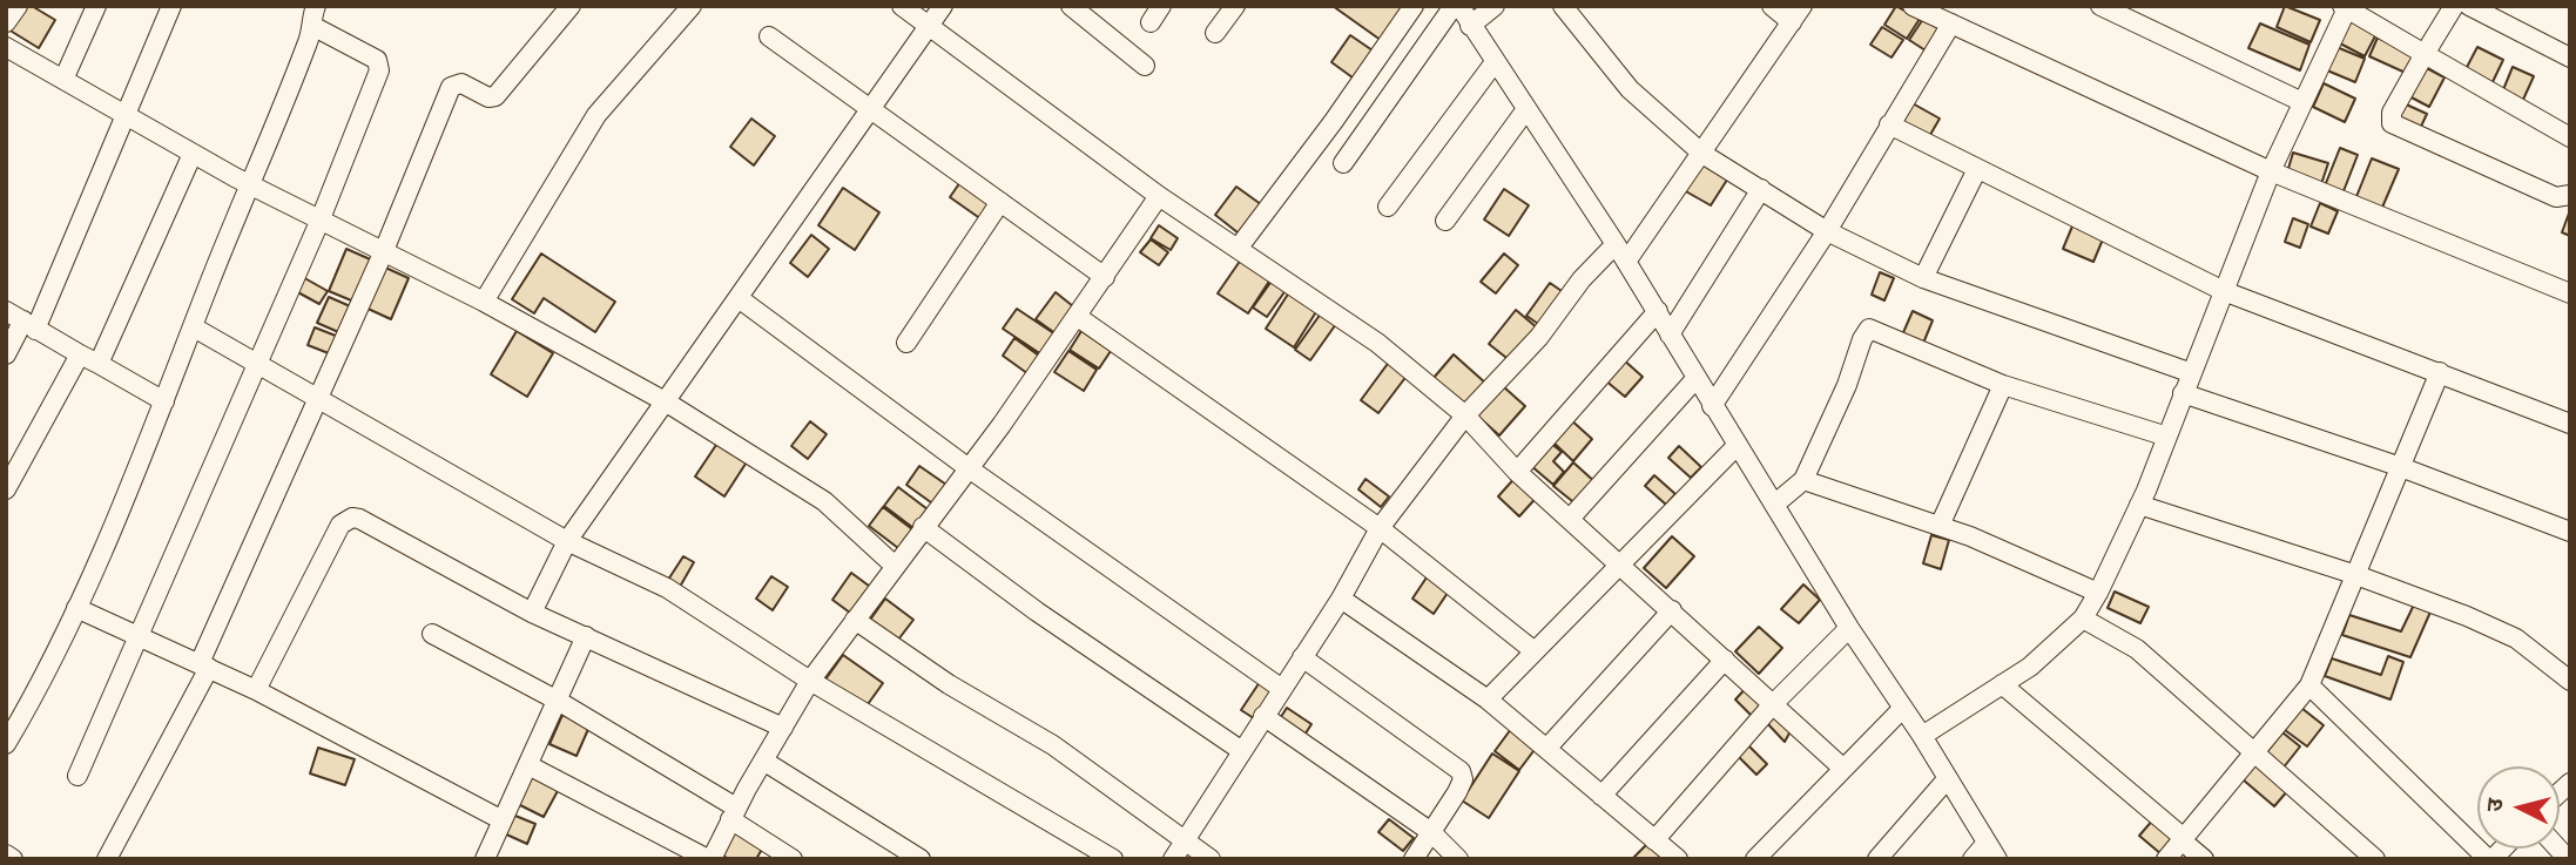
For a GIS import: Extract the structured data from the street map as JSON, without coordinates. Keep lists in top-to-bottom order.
{
  "north": "left"
}
